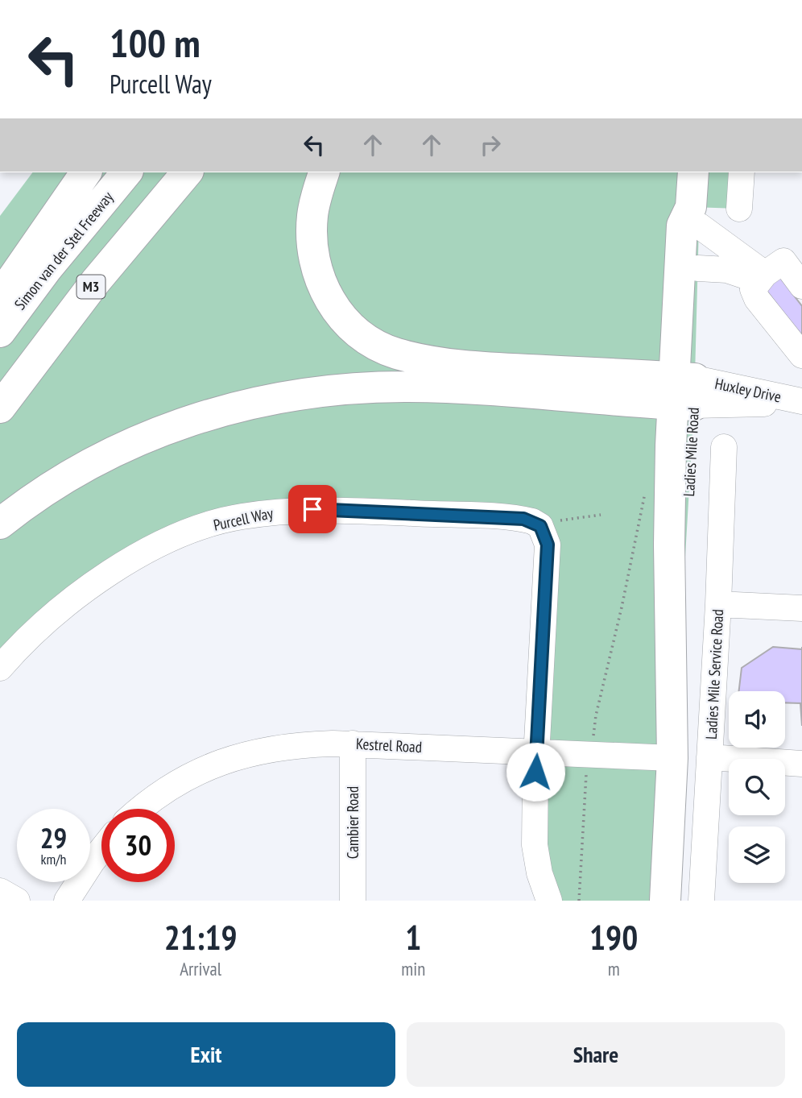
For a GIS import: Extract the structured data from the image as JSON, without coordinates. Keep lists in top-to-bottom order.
{
  "streets": {
    "main road": ["Simon van der Stel Freeway", "M3", "Ladies Mile Road"],
    "street": [
      "Huxley Drive",
      "Purcell Way",
      "Ladies Mile Service Road",
      "Kestrel Road",
      "Cambier Road"
    ]
  },
  "crossings": [
    ["Huxley Drive", "Ladies Mile Road"],
    ["Ladies Mile Road", "Kestrel Road"],
    ["Kestrel Road", "Cambier Road"]
  ],
  "page": {
    "turn": ["100 m", "Purcell Way"],
    "speed": "29 km/h",
    "limit": "30",
    "eta": [
      "21:19",
      "Arrival",
      "1",
      "min",
      "190",
      "m"
    ],
    "buttons": ["Exit", "Share"]
  }
}
